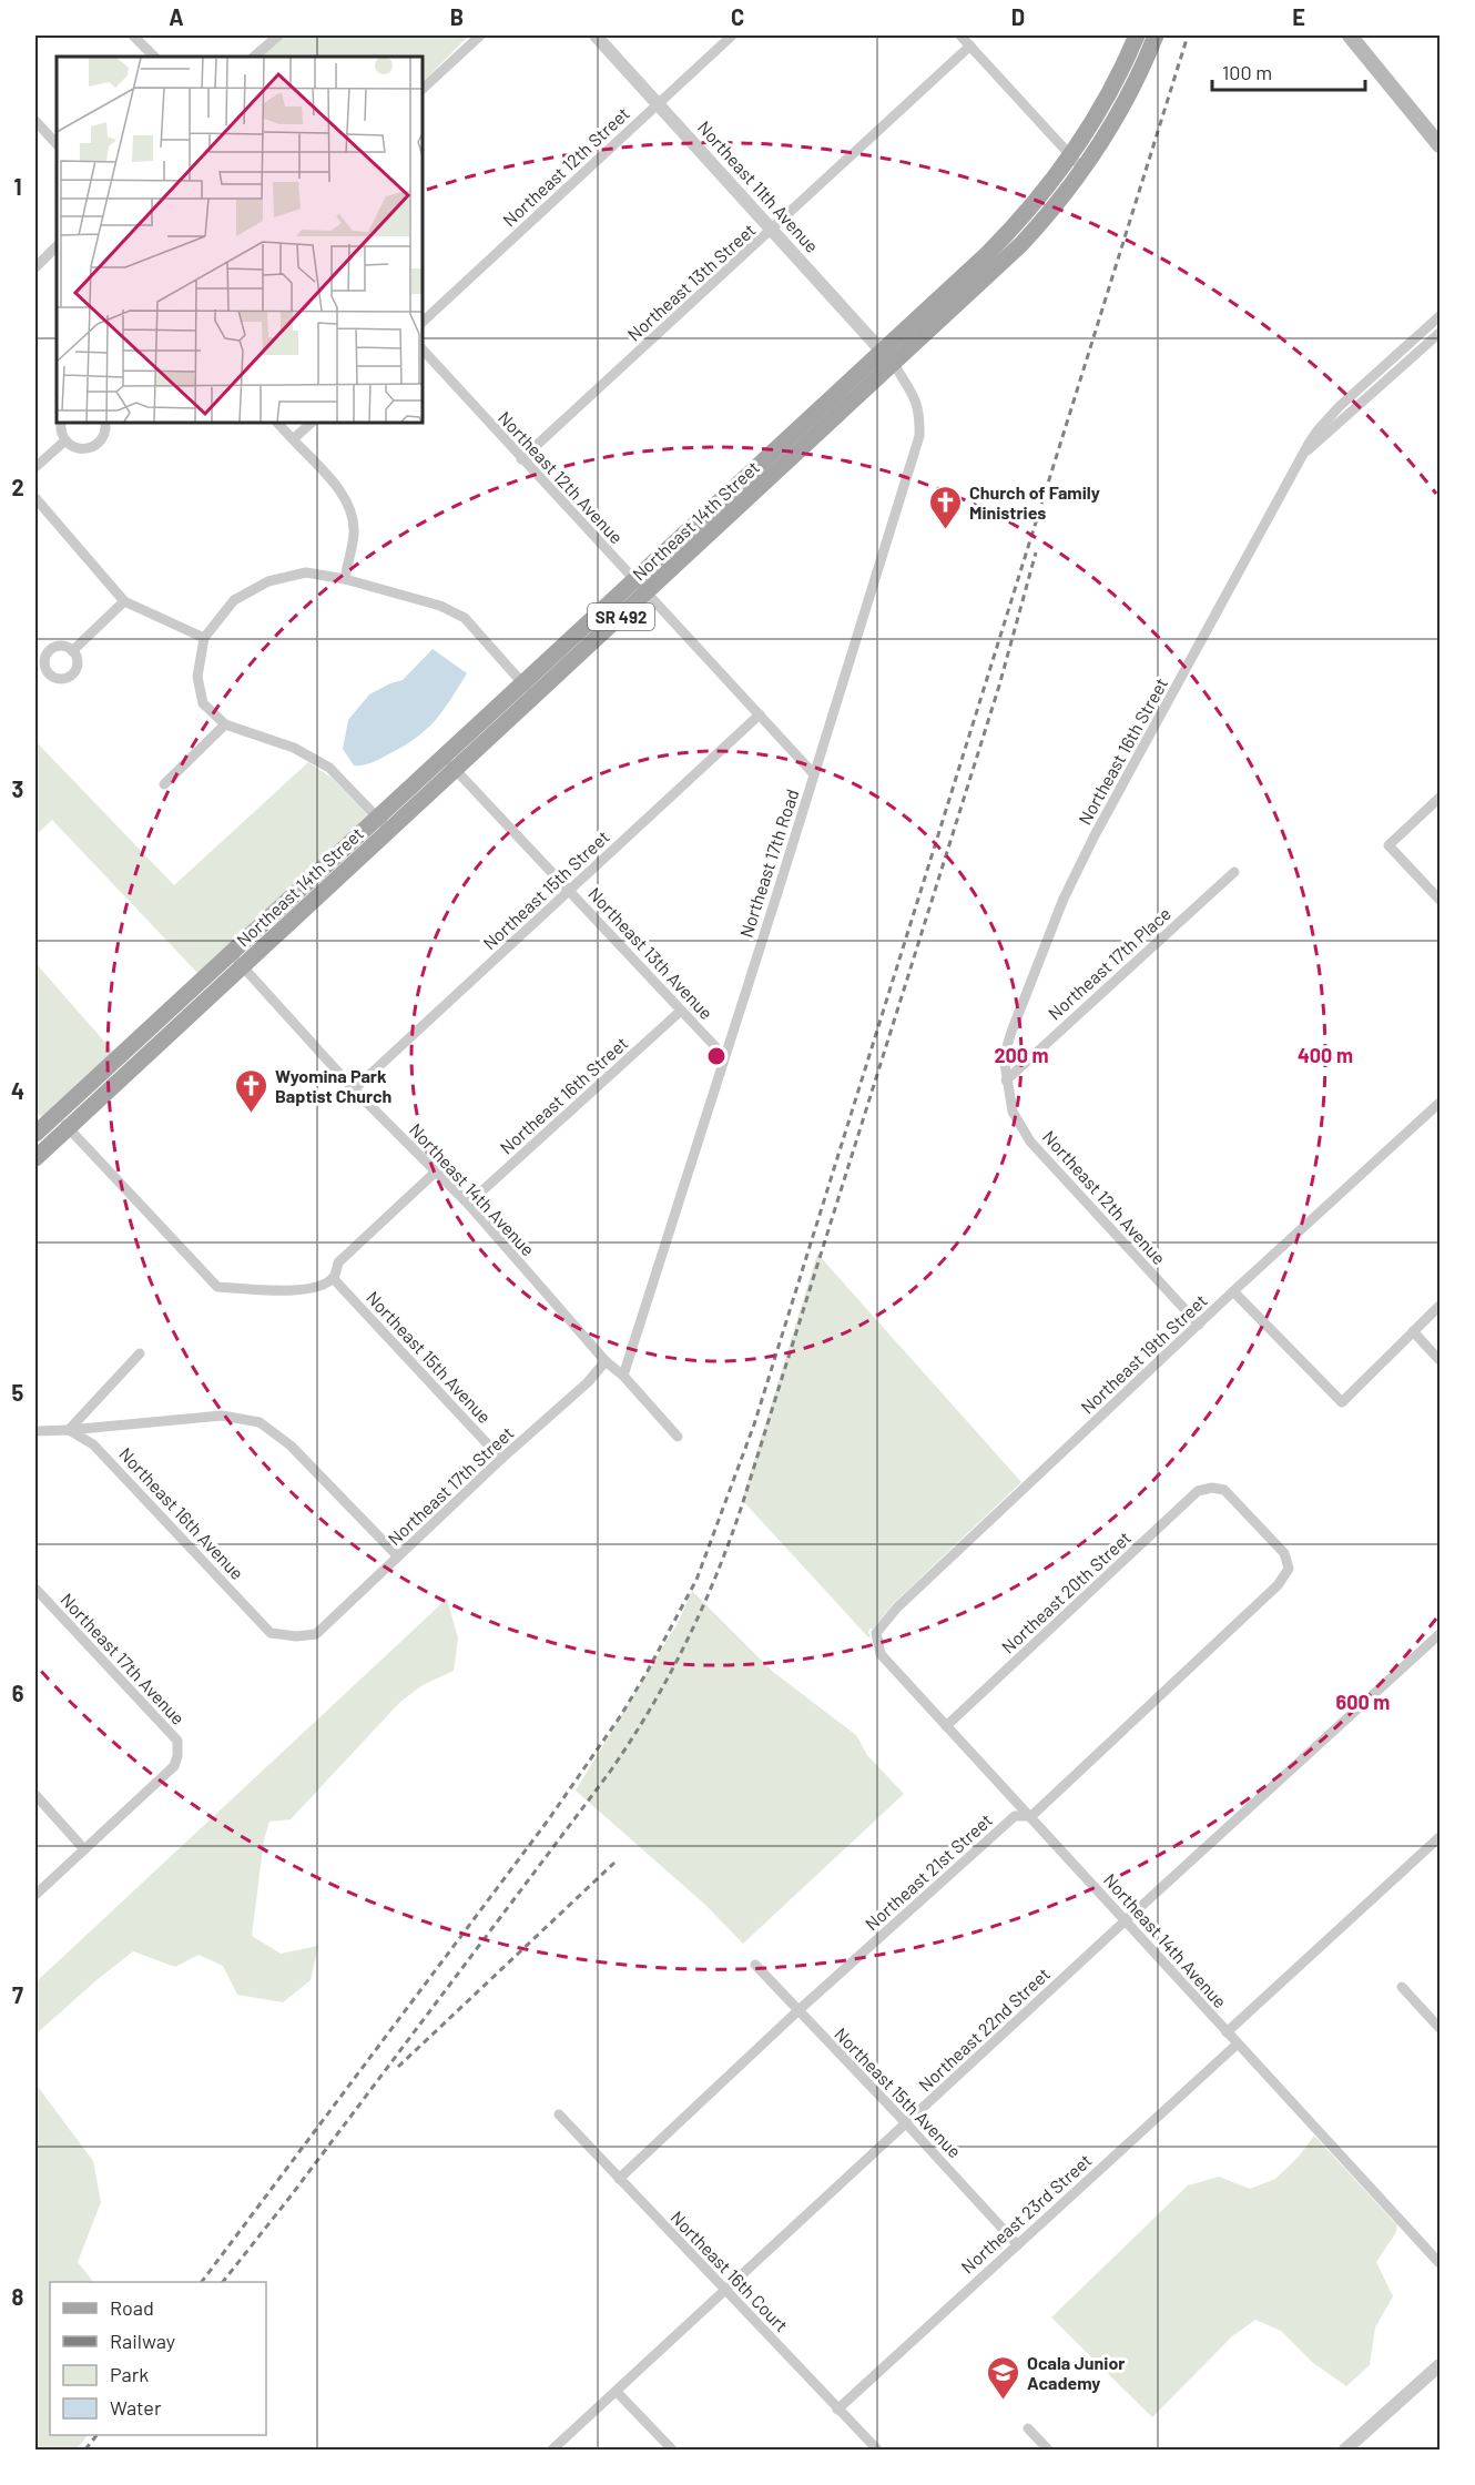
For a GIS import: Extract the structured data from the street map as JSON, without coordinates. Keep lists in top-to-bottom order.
{
  "streets": {
    "main road": ["Northeast 14th Street", "SR 492"],
    "street": [
      "Northeast 12th Street",
      "Northeast 11th Avenue",
      "Northeast 13th Street",
      "Northeast 12th Avenue",
      "Northeast 16th Street",
      "Northeast 17th Road",
      "Northeast 15th Street",
      "Northeast 13th Avenue",
      "Northeast 17th Place",
      "Northeast 14th Avenue",
      "Northeast 19th Street",
      "Northeast 15th Avenue",
      "Northeast 17th Street",
      "Northeast 16th Avenue",
      "Northeast 20th Street",
      "Northeast 17th Avenue",
      "Northeast 21st Street",
      "Northeast 22nd Street",
      "Northeast 23rd Street",
      "Northeast 16th Court"
    ]
  },
  "crossings": [
    ["Northeast 12th Street", "Northeast 11th Avenue"],
    ["Northeast 11th Avenue", "Northeast 13th Street"],
    ["Northeast 11th Avenue", "Northeast 14th Street"],
    ["Northeast 11th Avenue", "Northeast 17th Road"],
    ["Northeast 13th Street", "Northeast 12th Avenue"],
    ["Northeast 12th Avenue", "Northeast 14th Street"],
    ["Northeast 12th Avenue", "Northeast 16th Street"],
    ["Northeast 12th Avenue", "Northeast 17th Road"],
    ["Northeast 12th Avenue", "Northeast 15th Street"],
    ["Northeast 12th Avenue", "Northeast 17th Place"],
    ["Northeast 12th Avenue", "Northeast 19th Street"],
    ["Northeast 14th Street", "Northeast 17th Road"],
    ["Northeast 14th Street", "Northeast 13th Avenue"],
    ["Northeast 14th Street", "Northeast 14th Avenue"],
    ["Northeast 16th Street", "Northeast 13th Avenue"],
    ["Northeast 16th Street", "Northeast 17th Place"],
    ["Northeast 16th Street", "Northeast 14th Avenue"],
    ["Northeast 17th Road", "Northeast 13th Avenue"],
    ["Northeast 15th Street", "Northeast 13th Avenue"],
    ["Northeast 15th Street", "Northeast 14th Avenue"],
    ["Northeast 14th Avenue", "Northeast 19th Street"],
    ["Northeast 14th Avenue", "Northeast 17th Street"],
    ["Northeast 14th Avenue", "Northeast 20th Street"],
    ["Northeast 14th Avenue", "Northeast 21st Street"],
    ["Northeast 14th Avenue", "Northeast 22nd Street"],
    ["Northeast 14th Avenue", "Northeast 23rd Street"],
    ["Northeast 15th Avenue", "Northeast 17th Street"],
    ["Northeast 15th Avenue", "Northeast 21st Street"],
    ["Northeast 15th Avenue", "Northeast 22nd Street"],
    ["Northeast 15th Avenue", "Northeast 23rd Street"],
    ["Northeast 17th Street", "Northeast 16th Avenue"],
    ["Northeast 20th Street", "Northeast 21st Street"],
    ["Northeast 21st Street", "Northeast 16th Court"],
    ["Northeast 22nd Street", "Northeast 16th Court"],
    ["Northeast 23rd Street", "Northeast 16th Court"]
  ],
  "places": {
    "church": ["Church of Family Ministries", "Wyomina Park Baptist Church"],
    "school or university": ["Ocala Junior Academy"]
  },
  "legend": [
    "Road",
    "Railway",
    "Park",
    "Water"
  ],
  "scale_bar": "100 m",
  "grid": {
    "columns": [
      "A",
      "B",
      "C",
      "D",
      "E"
    ],
    "rows": [
      "1",
      "2",
      "3",
      "4",
      "5",
      "6",
      "7",
      "8"
    ]
  },
  "rings": ["200 m", "400 m", "600 m"]
}
